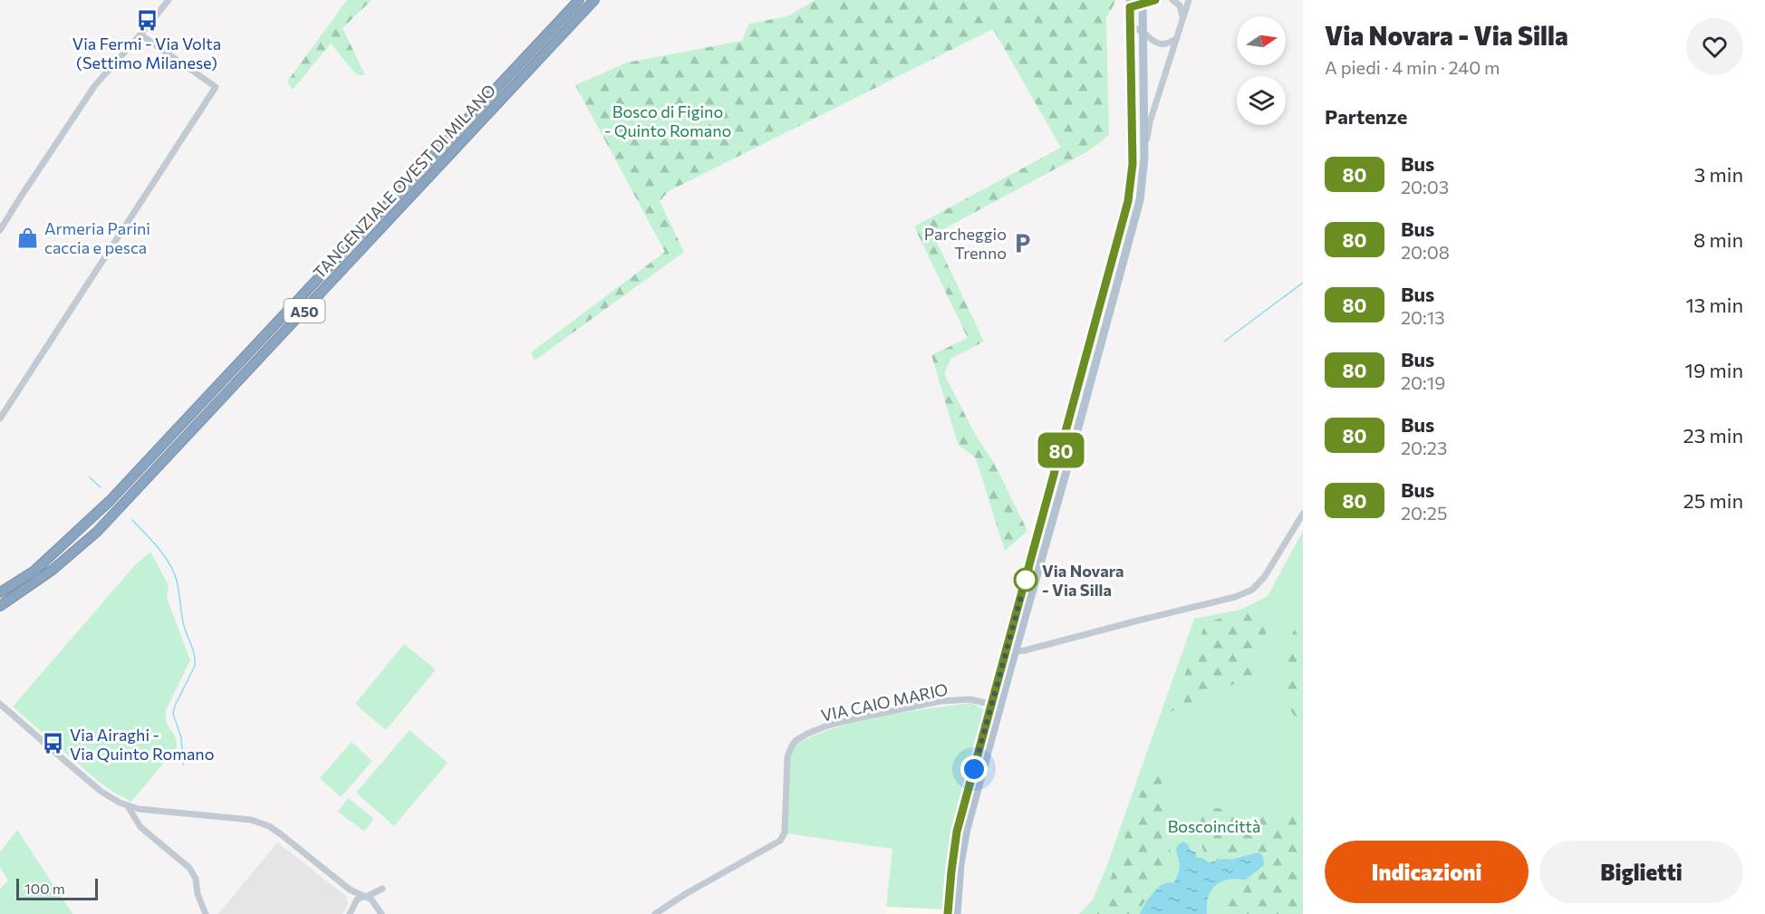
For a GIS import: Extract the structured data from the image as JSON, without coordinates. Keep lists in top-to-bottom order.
{
  "streets": {
    "highway": ["TANGENZIALE OVEST DI MILANO", "A50"],
    "street": ["VIA CAIO MARIO"]
  },
  "parks": ["Bosco di Figino - Quinto Romano", "Boscoincittà"],
  "places": {
    "bus stop": ["Via Fermi - Via Volta (Settimo Milanese)", "Via Airaghi - Via Quinto Romano"],
    "shop": ["Armeria Parini caccia e pesca"],
    "parking": ["Parcheggio Trenno"],
    "other": ["Via Novara - Via Silla"]
  },
  "lines": ["bus line 80"],
  "scale_bar": "100 m",
  "north": "right",
  "page": {
    "on_map": "80",
    "heading": [
      ["Via Novara - Via Silla", "A piedi · 4 min · 240 m"],
      "Partenze"
    ],
    "list": [
      {
        "mark": "80",
        "name": "Bus",
        "note": "20:03",
        "value": "3 min"
      },
      {
        "mark": "80",
        "name": "Bus",
        "note": "20:08",
        "value": "8 min"
      },
      {
        "mark": "80",
        "name": "Bus",
        "note": "20:13",
        "value": "13 min"
      },
      {
        "mark": "80",
        "name": "Bus",
        "note": "20:19",
        "value": "19 min"
      },
      {
        "mark": "80",
        "name": "Bus",
        "note": "20:23",
        "value": "23 min"
      },
      {
        "mark": "80",
        "name": "Bus",
        "note": "20:25",
        "value": "25 min"
      }
    ],
    "buttons": ["Indicazioni", "Biglietti"],
    "scale": "100 m"
  }
}
